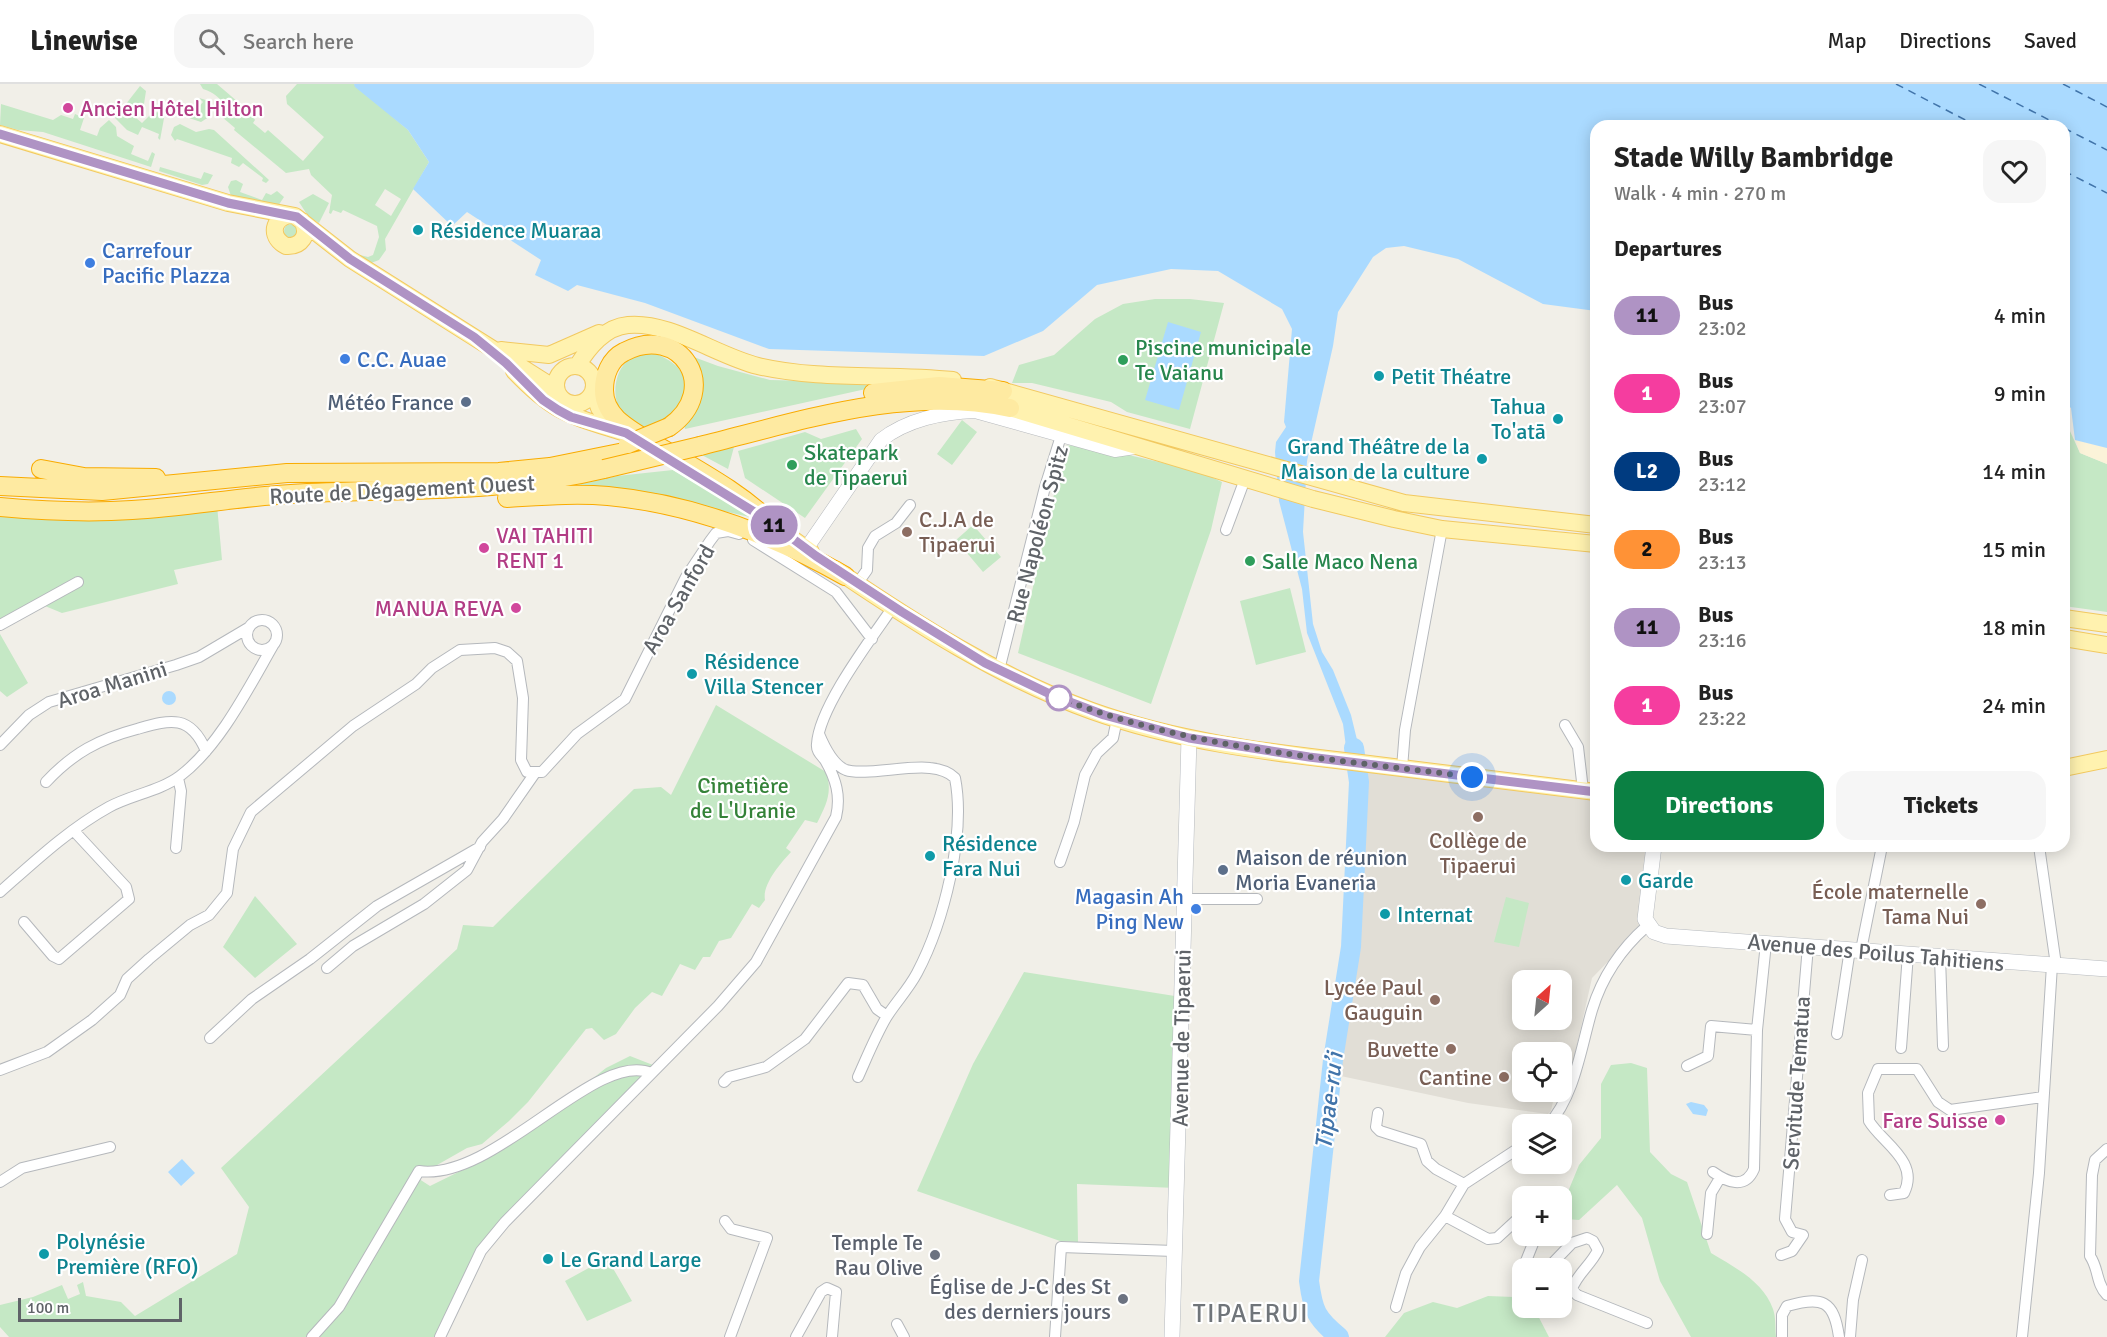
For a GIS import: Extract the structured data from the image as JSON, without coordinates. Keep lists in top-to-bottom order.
{
  "streets": {
    "highway": ["Route de Dégagement Ouest"],
    "main road": ["Avenue des Poilus Tahitiens", "Avenue de Tipaerui"],
    "street": [
      "Rue Napoléon Spitz",
      "Aroa Sanford",
      "Aroa Manini",
      "Servitude Tematua"
    ]
  },
  "crossings": [
    ["Avenue des Poilus Tahitiens", "Servitude Tematua"]
  ],
  "districts": ["TIPAERUI"],
  "water": ["Tipae-ru’i"],
  "parks": ["Cimetière de L'Uranie"],
  "places": [
    "Ancien Hôtel Hilton",
    "Résidence Muaraa",
    "Carrefour Pacific Plazza",
    "C.C. Auae",
    "Piscine municipale Te Vaianu",
    "Petit Théatre",
    "Météo France",
    "Tahua To'atā",
    "Grand Théâtre de la Maison de la culture",
    "Skatepark de Tipaerui",
    "C.J.A de Tipaerui",
    "VAI TAHITI RENT 1",
    "Salle Maco Nena",
    "MANUA REVA",
    "Résidence Villa Stencer",
    "Collège de Tipaerui",
    "Résidence Fara Nui",
    "Maison de réunion Moria Evaneria",
    "Garde",
    "École maternelle Tama Nui",
    "Magasin Ah Ping New",
    "Internat",
    "Lycée Paul Gauguin",
    "Buvette",
    "Cantine",
    "Fare Suisse",
    "Polynésie Première (RFO)",
    "Temple Te Rau Olive",
    "Le Grand Large",
    "Église de J-C des St des derniers jours"
  ],
  "lines": ["bus line 11"],
  "scale_bar": "100 m",
  "north": "top right",
  "page": {
    "header": "Linewise",
    "search": "Search here",
    "nav": ["Map", "Directions", "Saved"],
    "on_map": "11",
    "heading": [
      ["Stade Willy Bambridge", "Walk · 4 min · 270 m"],
      "Departures"
    ],
    "list": [
      {
        "mark": "11",
        "name": "Bus",
        "note": "23:02",
        "value": "4 min"
      },
      {
        "mark": "1",
        "name": "Bus",
        "note": "23:07",
        "value": "9 min"
      },
      {
        "mark": "L2",
        "name": "Bus",
        "note": "23:12",
        "value": "14 min"
      },
      {
        "mark": "2",
        "name": "Bus",
        "note": "23:13",
        "value": "15 min"
      },
      {
        "mark": "11",
        "name": "Bus",
        "note": "23:16",
        "value": "18 min"
      },
      {
        "mark": "1",
        "name": "Bus",
        "note": "23:22",
        "value": "24 min"
      }
    ],
    "buttons": ["Directions", "Tickets"],
    "map_buttons": ["+", "−"],
    "scale": "100 m"
  }
}
